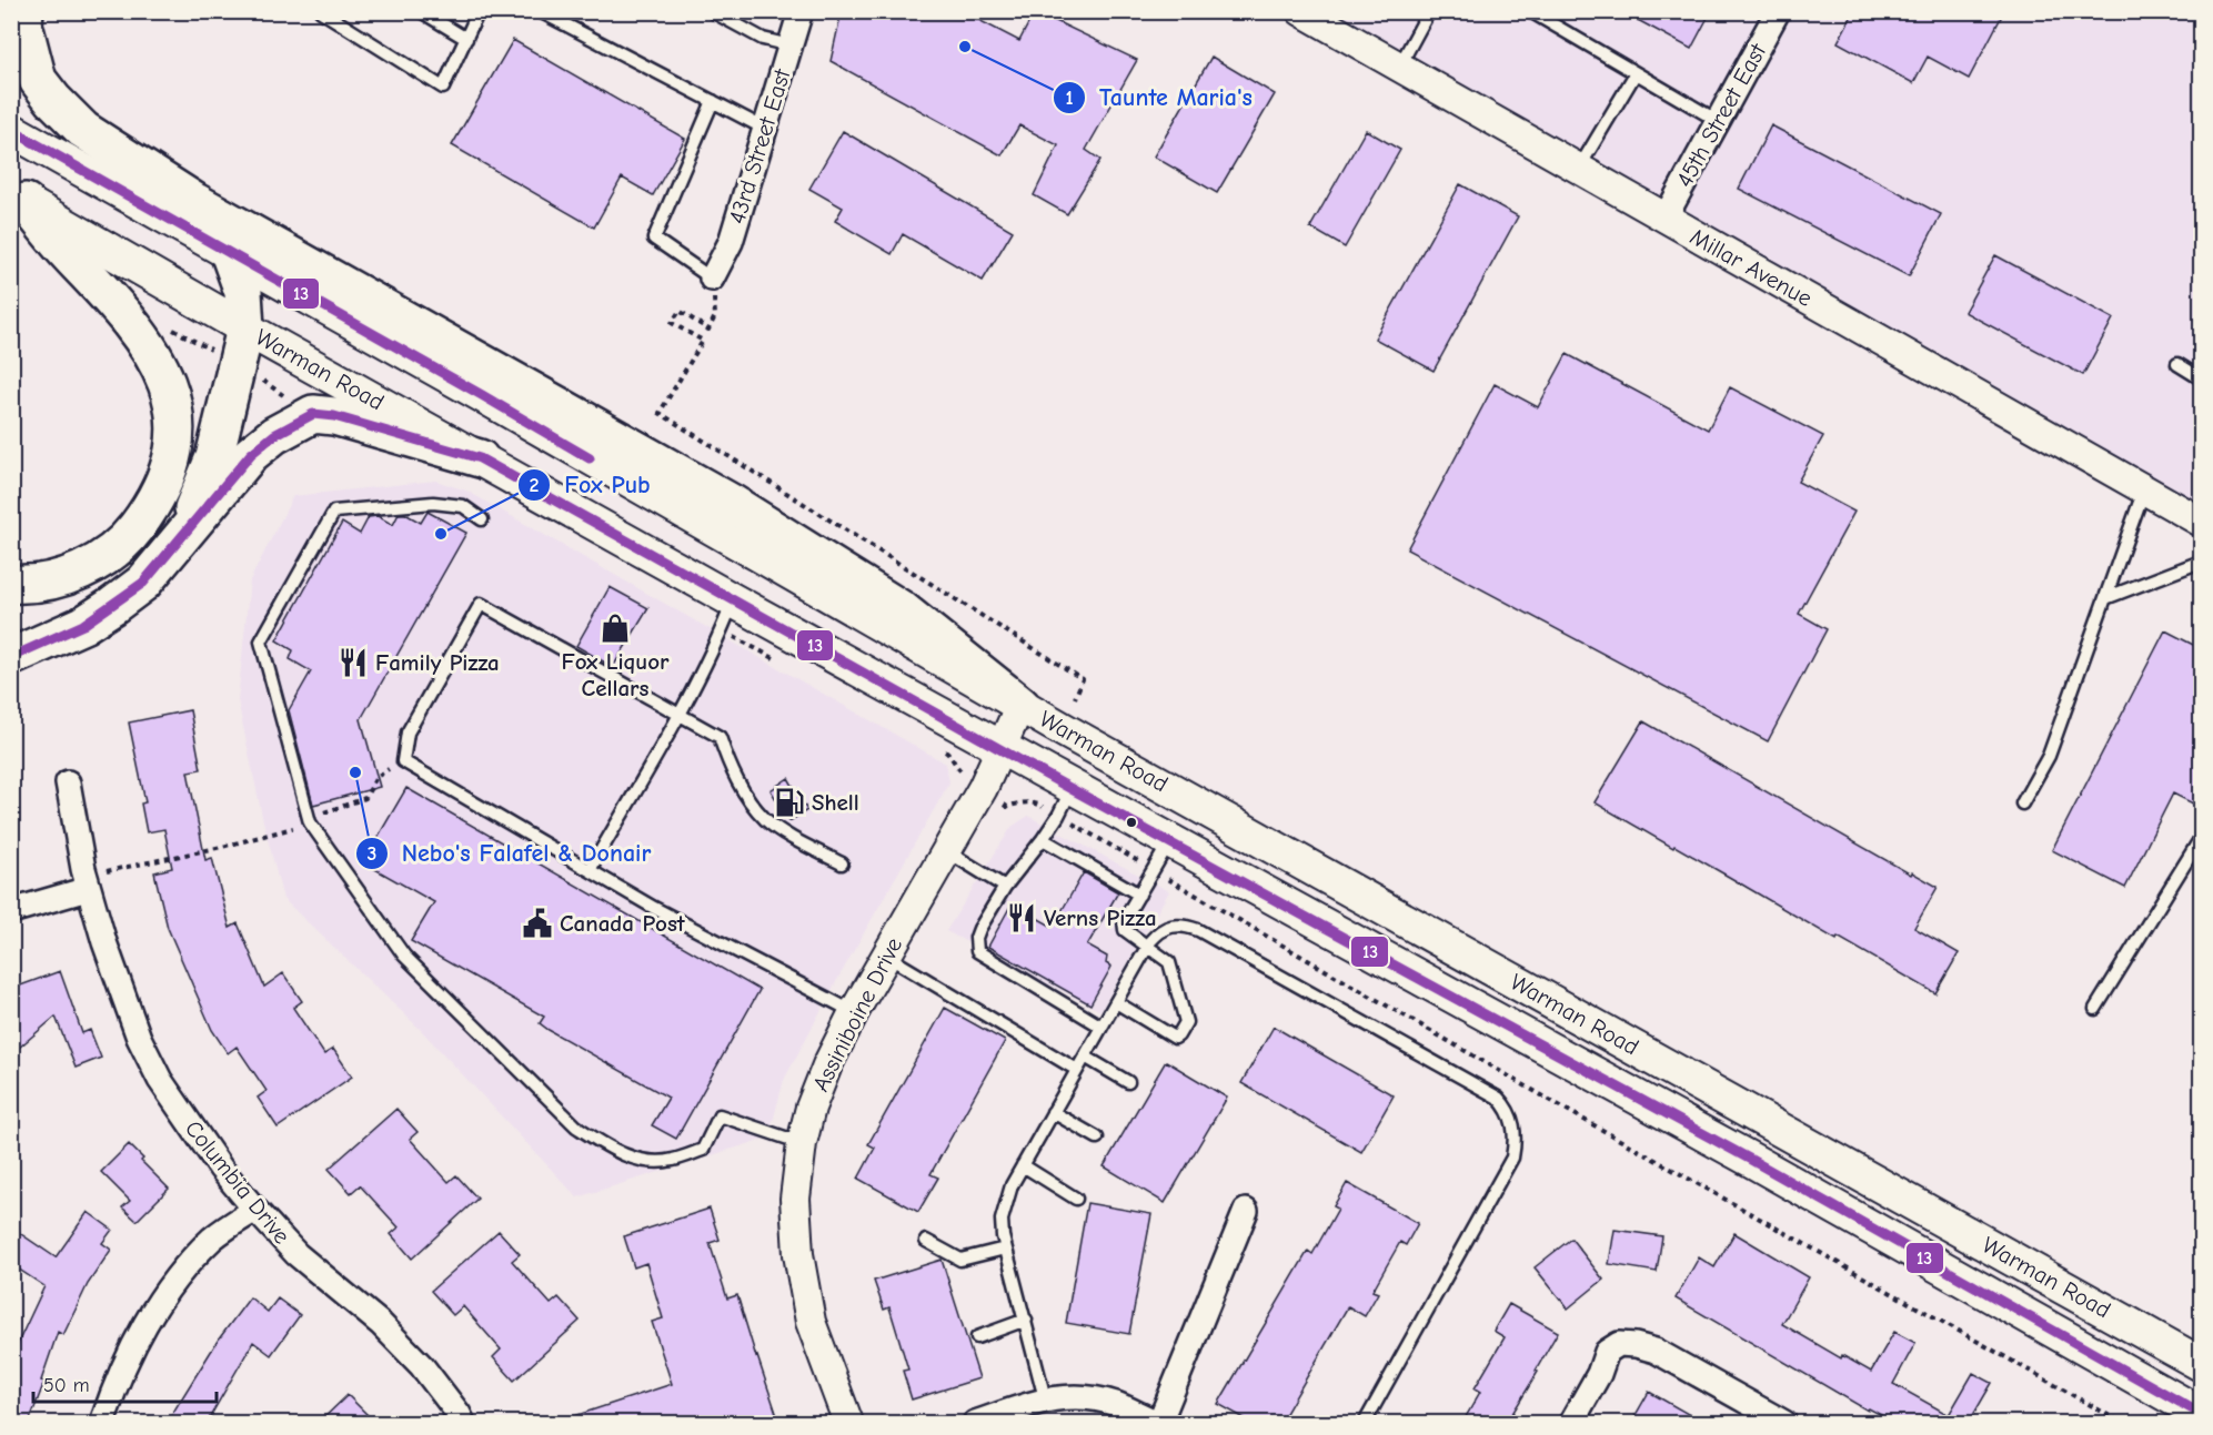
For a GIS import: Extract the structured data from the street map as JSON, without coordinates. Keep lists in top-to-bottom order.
{
  "streets": {
    "main road": ["Warman Road"],
    "street": [
      "45th Street East",
      "43rd Street East",
      "Millar Avenue",
      "Assiniboine Drive",
      "Columbia Drive"
    ]
  },
  "crossings": [
    ["45th Street East", "Millar Avenue"],
    ["Warman Road", "Assiniboine Drive"]
  ],
  "places": {
    "other": ["Taunte Maria's", "Fox Pub", "Nebo's Falafel & Donair"],
    "shop": ["Fox Liquor Cellars"],
    "restaurant": ["Family Pizza", "Verns Pizza"],
    "fuel station": ["Shell"],
    "public building": ["Canada Post"]
  },
  "lines": ["transit line 13"],
  "scale_bar": "50 m"
}
